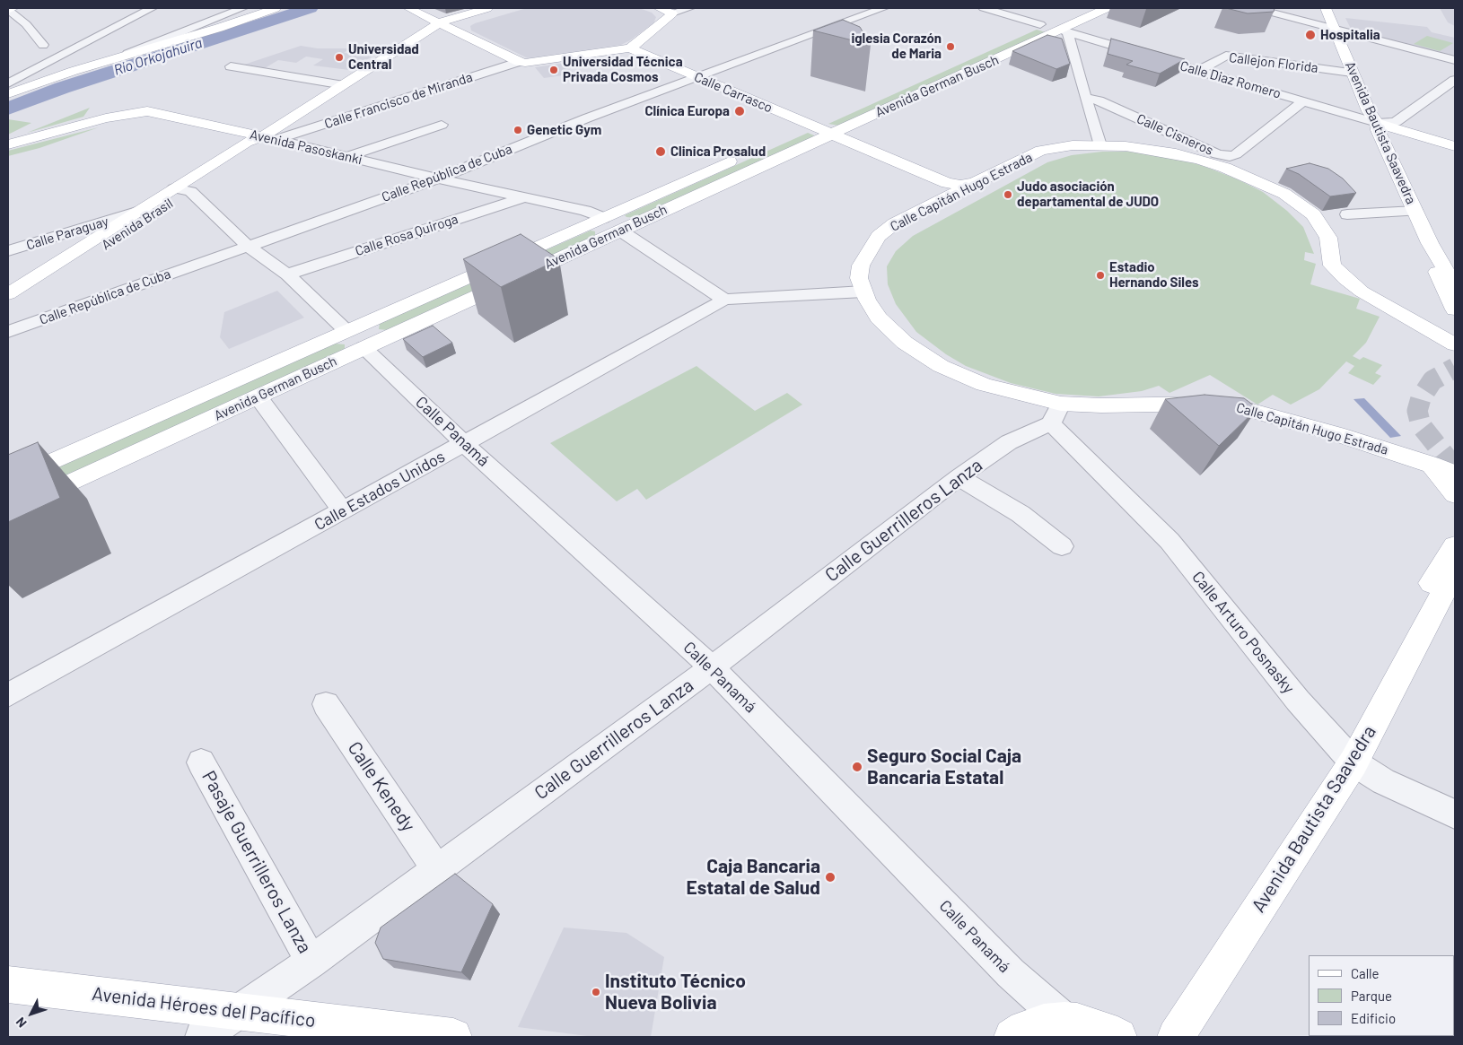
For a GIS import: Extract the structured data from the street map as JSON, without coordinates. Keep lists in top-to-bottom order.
{
  "streets": {
    "main road": [
      "Avenida German Busch",
      "Calle Carrasco",
      "Calle Francisco de Miranda",
      "Avenida Bautista Saavedra",
      "Avenida Pasoskanki",
      "Calle Capitán Hugo Estrada",
      "Avenida Brasil",
      "Avenida Héroes del Pacífico"
    ],
    "street": [
      "Callejon Florida",
      "Calle Diaz Romero",
      "Calle Cisneros",
      "Calle República de Cuba",
      "Calle Paraguay",
      "Calle Rosa Quiroga",
      "Calle Panamá",
      "Calle Estados Unidos",
      "Calle Guerrilleros Lanza",
      "Calle Arturo Posnasky",
      "Calle Kenedy",
      "Pasaje Guerrilleros Lanza"
    ]
  },
  "crossings": [
    ["Callejon Florida", "Calle Diaz Romero"],
    ["Callejon Florida", "Avenida Bautista Saavedra"],
    ["Calle Diaz Romero", "Avenida German Busch"],
    ["Calle Diaz Romero", "Avenida Bautista Saavedra"],
    ["Calle Diaz Romero", "Calle Cisneros"],
    ["Avenida German Busch", "Calle Carrasco"],
    ["Avenida German Busch", "Avenida Pasoskanki"],
    ["Avenida German Busch", "Calle Panamá"],
    ["Calle Carrasco", "Calle Francisco de Miranda"],
    ["Calle Carrasco", "Calle República de Cuba"],
    ["Calle Francisco de Miranda", "Avenida Pasoskanki"],
    ["Calle Francisco de Miranda", "Avenida Brasil"],
    ["Avenida Bautista Saavedra", "Calle Arturo Posnasky"],
    ["Avenida Pasoskanki", "Calle República de Cuba"],
    ["Avenida Pasoskanki", "Avenida Brasil"],
    ["Avenida Pasoskanki", "Calle Rosa Quiroga"],
    ["Calle República de Cuba", "Calle Panamá"],
    ["Calle Capitán Hugo Estrada", "Calle Estados Unidos"],
    ["Calle Capitán Hugo Estrada", "Calle Guerrilleros Lanza"],
    ["Calle Capitán Hugo Estrada", "Calle Arturo Posnasky"],
    ["Avenida Brasil", "Calle Paraguay"],
    ["Avenida Brasil", "Calle Panamá"],
    ["Calle Rosa Quiroga", "Calle Panamá"],
    ["Calle Panamá", "Calle Estados Unidos"],
    ["Calle Panamá", "Calle Guerrilleros Lanza"],
    ["Calle Guerrilleros Lanza", "Calle Arturo Posnasky"],
    ["Calle Guerrilleros Lanza", "Calle Kenedy"],
    ["Calle Guerrilleros Lanza", "Pasaje Guerrilleros Lanza"],
    ["Calle Guerrilleros Lanza", "Avenida Héroes del Pacífico"]
  ],
  "water": ["Río Orkojahuira"],
  "places": [
    "Hospitalia",
    "iglesia Corazón de Maria",
    "Universidad Central",
    "Universidad Técnica Privada Cosmos",
    "Clínica Europa",
    "Genetic Gym",
    "Clinica Prosalud",
    "Judo asociación departamental de JUDO",
    "Estadio Hernando Siles",
    "Seguro Social Caja Bancaria Estatal",
    "Caja Bancaria Estatal de Salud",
    "Instituto Técnico Nueva Bolivia"
  ],
  "legend": ["Calle", "Parque", "Edificio"],
  "north": "bottom left"
}
